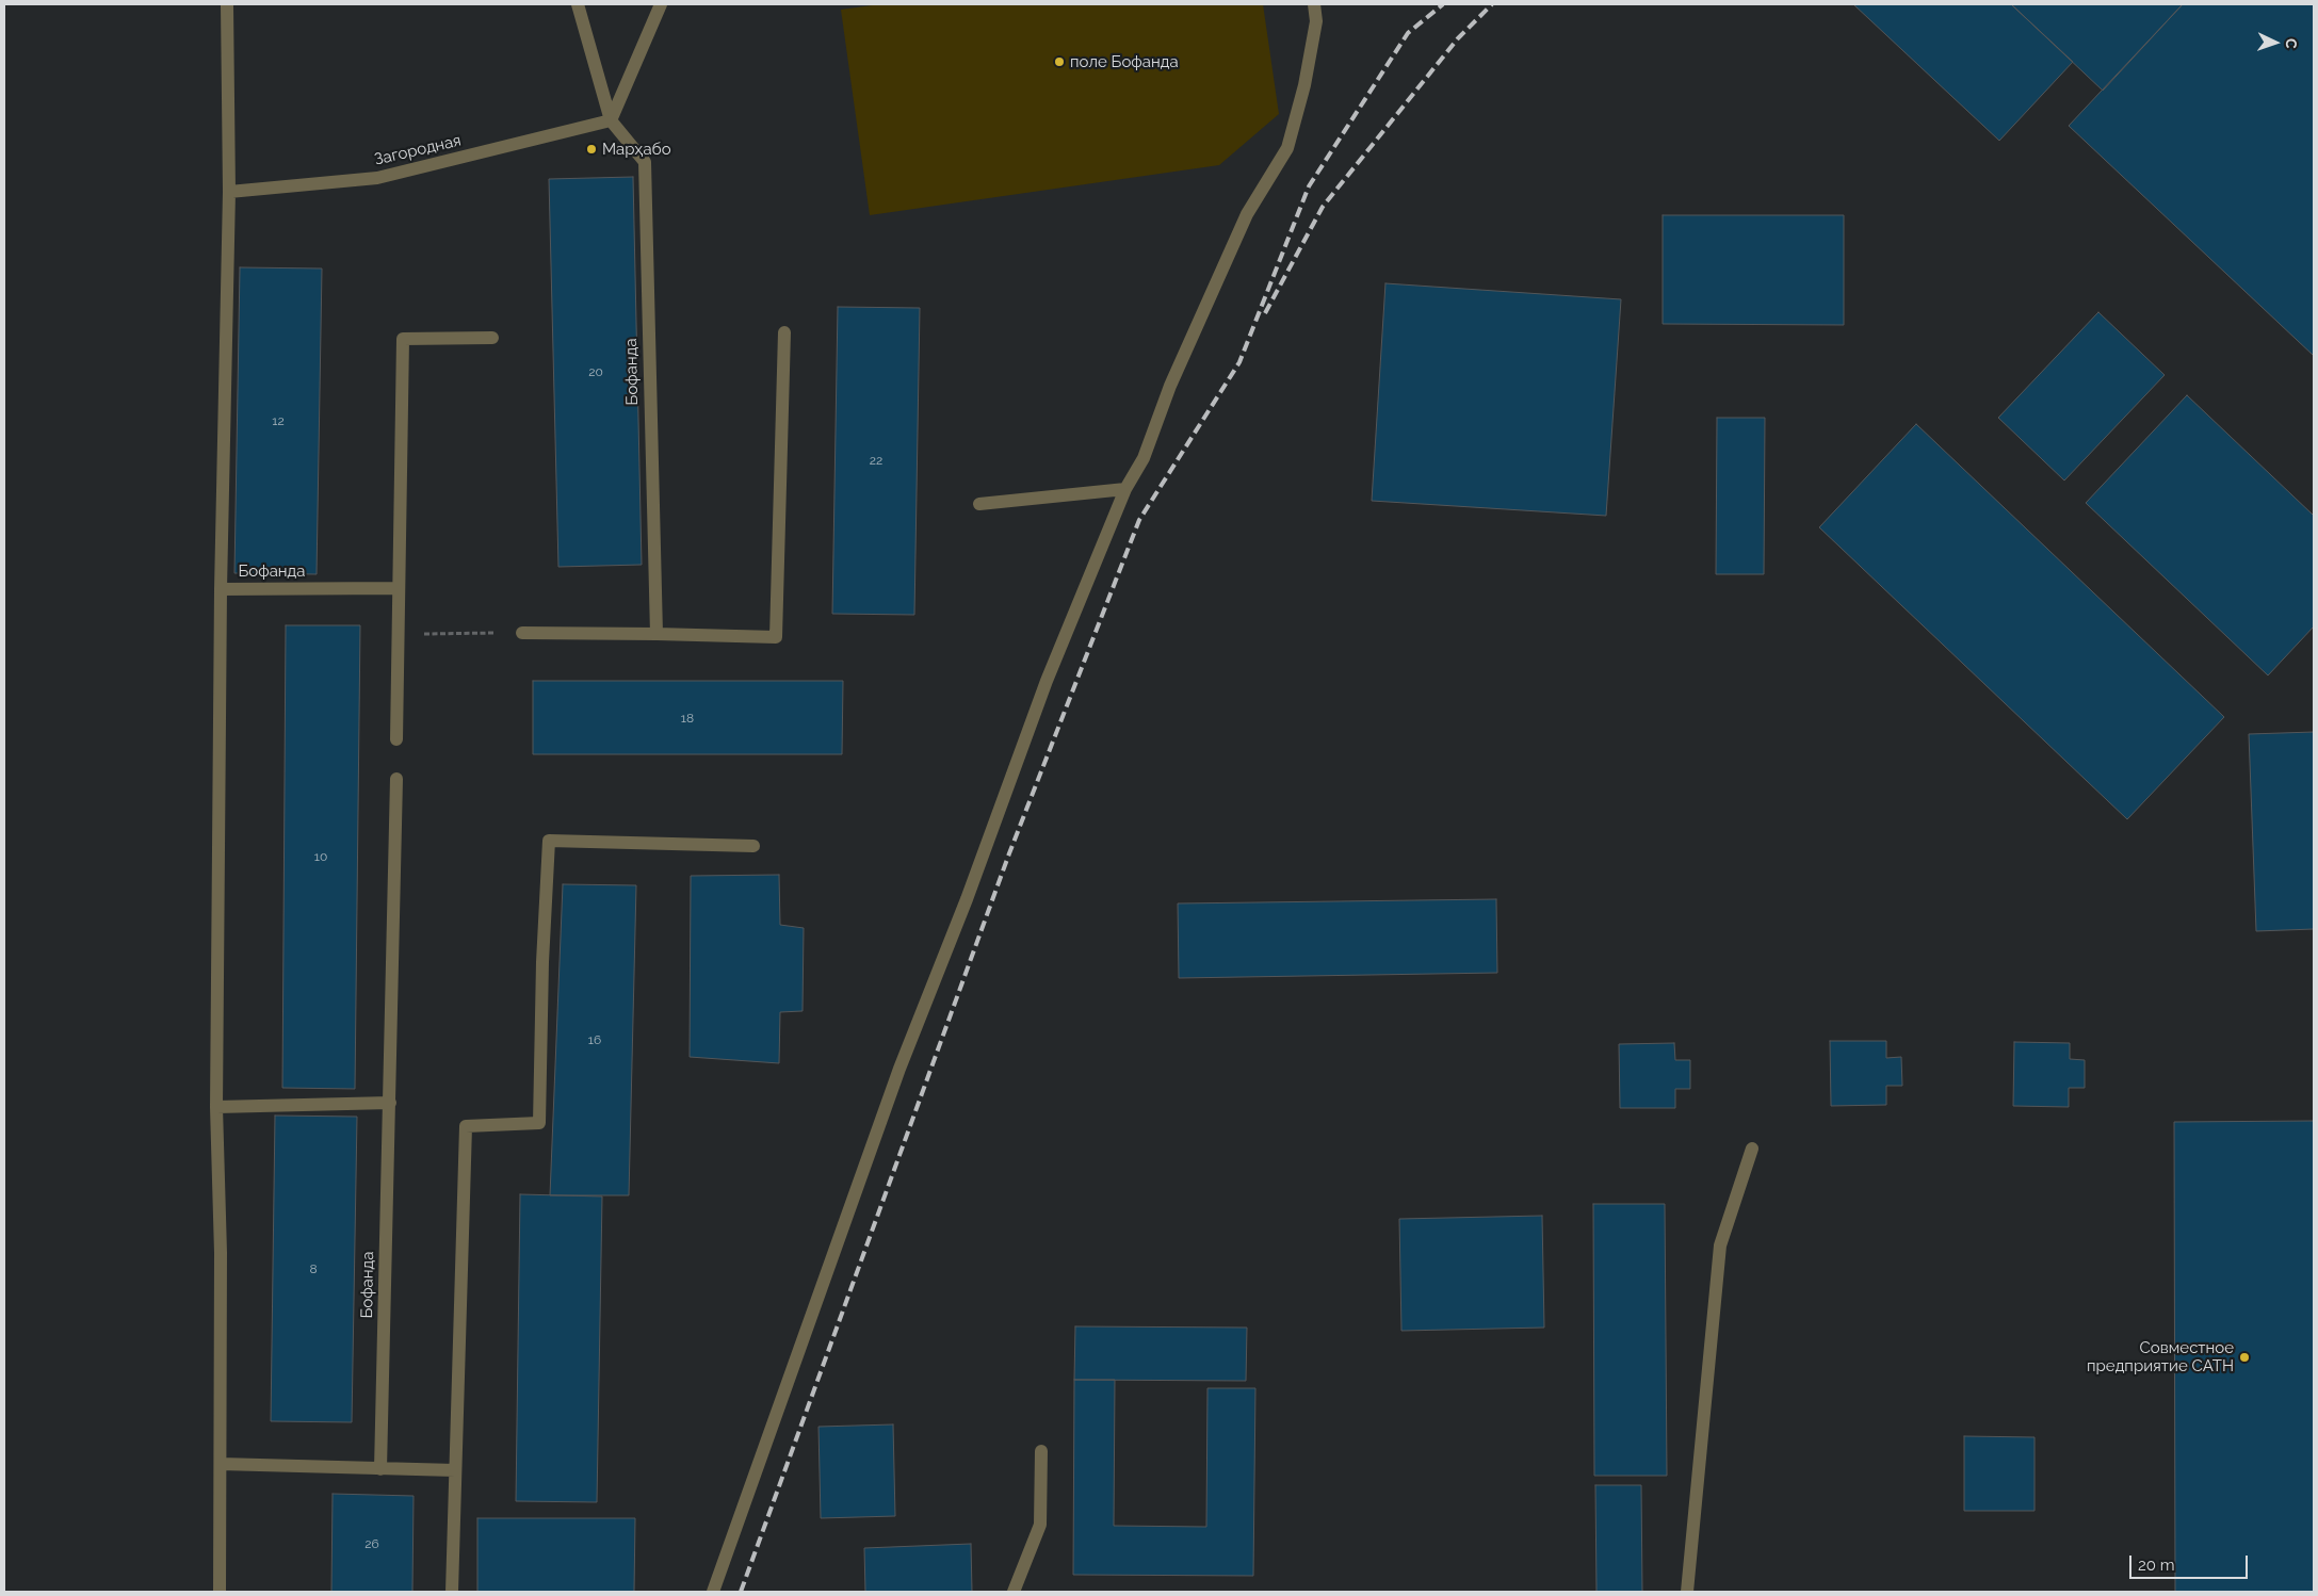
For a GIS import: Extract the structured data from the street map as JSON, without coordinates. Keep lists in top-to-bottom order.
{
  "streets": {
    "street": ["Загородная", "Бофанда"]
  },
  "crossings": [
    ["Загородная", "Бофанда"]
  ],
  "places": ["поле Бофанда", "Марҳабо", "Совместное предприятие CATH"],
  "house_numbers": [
    "20",
    "12",
    "22",
    "18",
    "10",
    "16",
    "8",
    "26"
  ],
  "scale_bar": "20 m",
  "north": "right"
}
